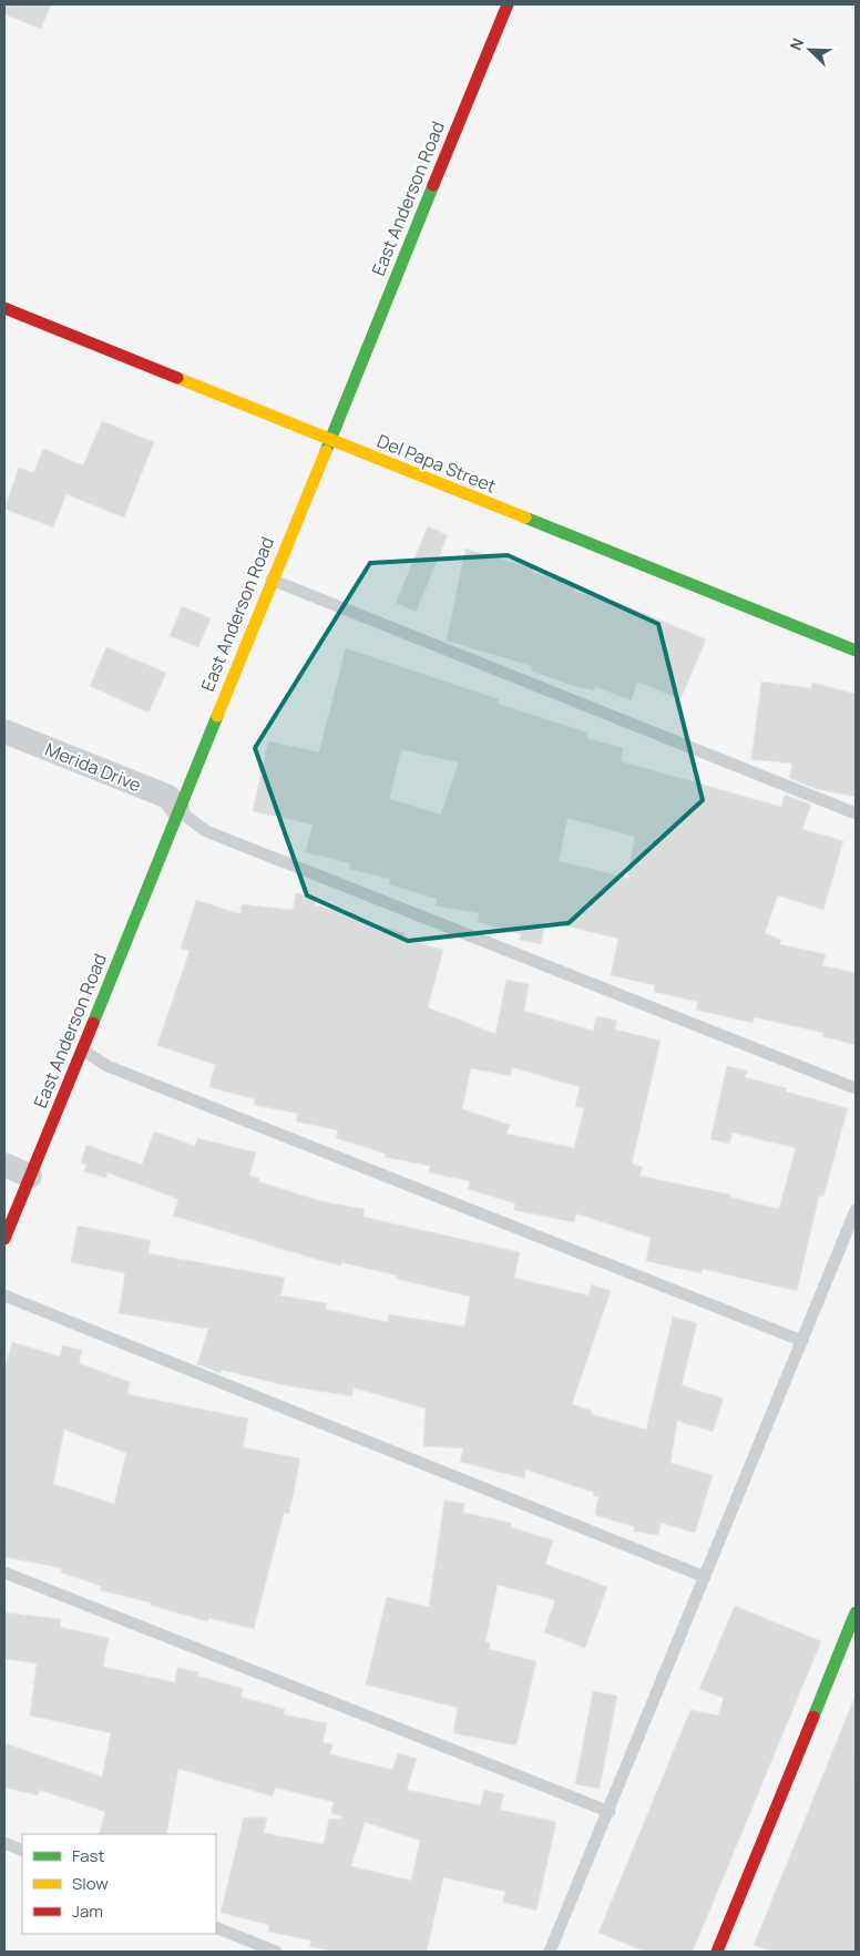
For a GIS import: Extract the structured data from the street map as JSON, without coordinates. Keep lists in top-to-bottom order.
{
  "streets": {
    "street": ["East Anderson Road", "Del Papa Street", "Merida Drive"]
  },
  "crossings": [
    ["East Anderson Road", "Del Papa Street"],
    ["East Anderson Road", "Merida Drive"]
  ],
  "legend": ["Fast", "Slow", "Jam"],
  "north": "top left"
}
